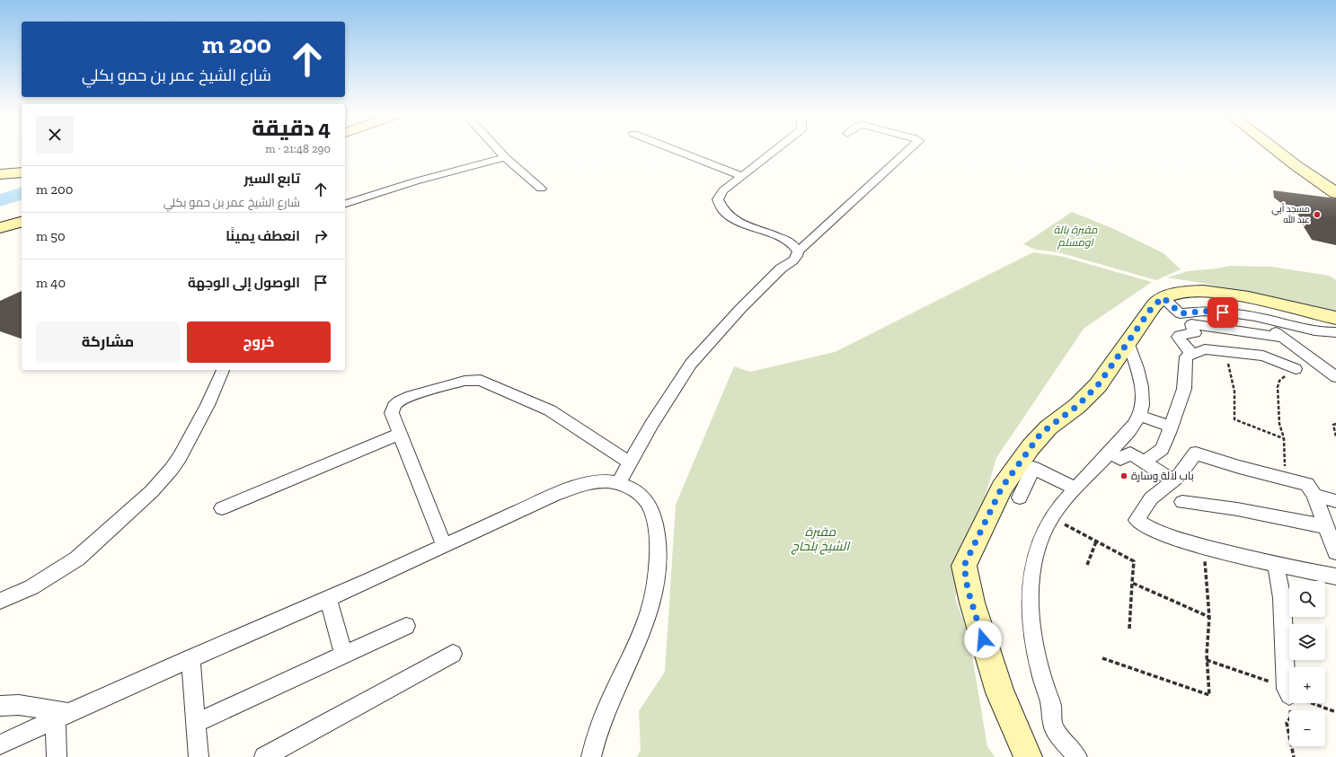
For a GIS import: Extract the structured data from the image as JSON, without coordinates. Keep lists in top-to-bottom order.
{
  "parks": ["مقبرة بالة اومسلم", "مقبرة الشيخ بلحاج"],
  "places": ["مسجد أبي عبد الله", "باب لالة وسارة"],
  "page": {
    "turn": ["200 m", "شارع الشيخ عمر بن حمو بكلي"],
    "heading": ["4 دقيقة", "290 m · 21:48"],
    "list": [
      {
        "name": "تابع السير",
        "note": "شارع الشيخ عمر بن حمو بكلي",
        "value": "200 m"
      },
      {
        "name": "انعطف يمينًا",
        "value": "50 m"
      },
      {
        "name": "الوصول إلى الوجهة",
        "value": "40 m"
      }
    ],
    "buttons": ["خروج", "مشاركة"],
    "map_buttons": ["+", "−"]
  }
}
